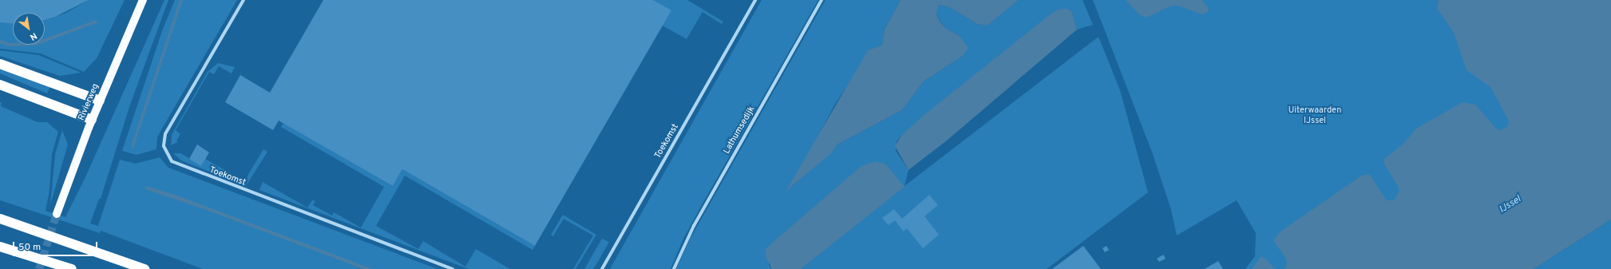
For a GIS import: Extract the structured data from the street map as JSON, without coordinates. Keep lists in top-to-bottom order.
{
  "streets": {
    "main road": ["Rivierweg"],
    "street": ["Lathumsedijk", "Toekomst"]
  },
  "water": ["IJssel"],
  "parks": ["Uiterwaarden IJssel"],
  "scale_bar": "50 m",
  "north": "bottom right"
}
